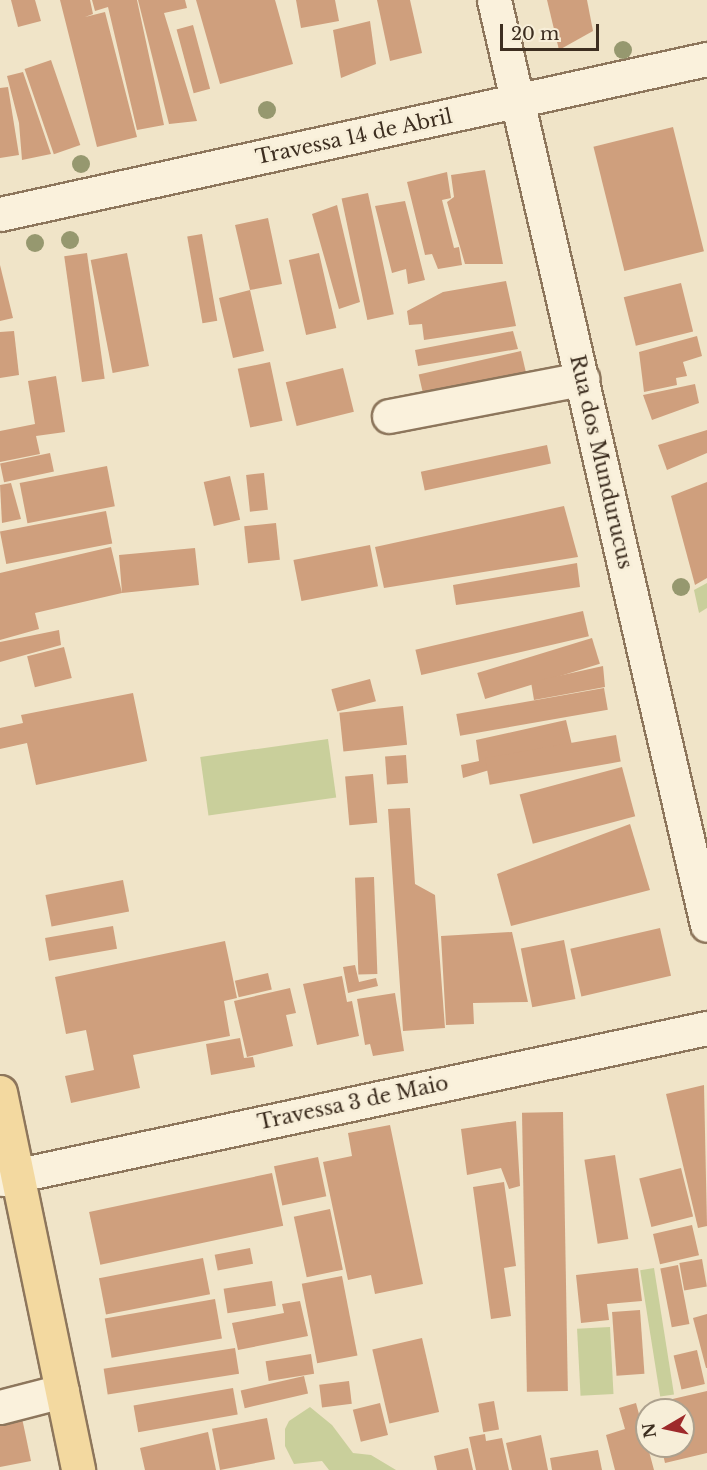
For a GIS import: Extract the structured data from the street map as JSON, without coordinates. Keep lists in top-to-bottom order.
{
  "streets": {
    "street": ["Travessa 14 de Abril", "Rua dos Mundurucus", "Travessa 3 de Maio"]
  },
  "crossings": [
    ["Travessa 14 de Abril", "Rua dos Mundurucus"]
  ],
  "scale_bar": "20 m",
  "north": "left"
}
